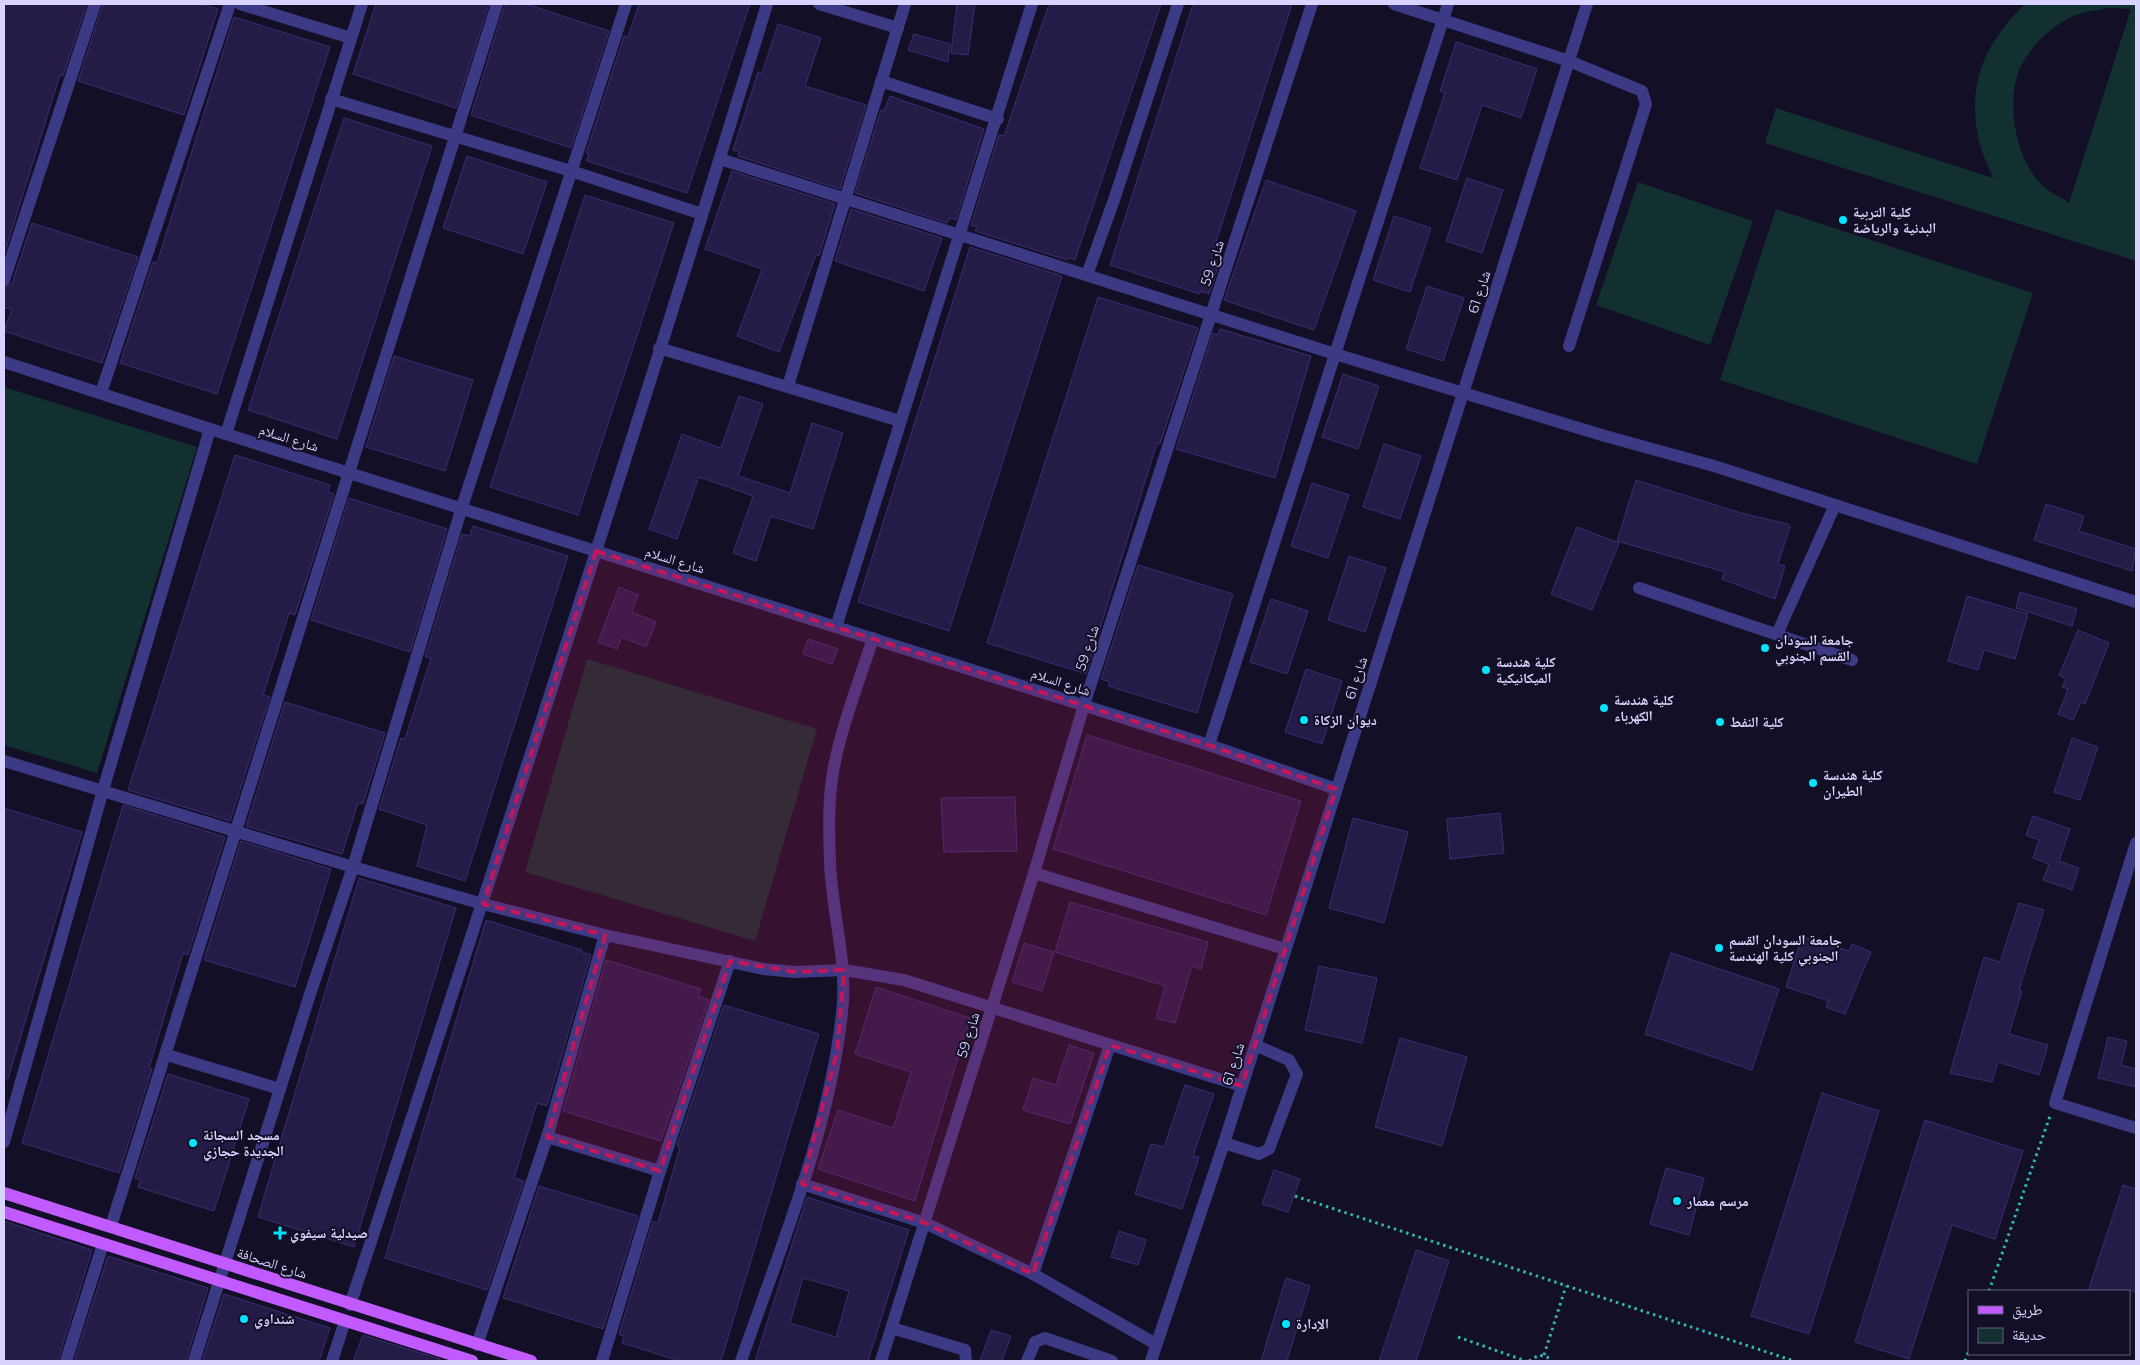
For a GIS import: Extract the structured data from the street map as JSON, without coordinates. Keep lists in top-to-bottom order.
{
  "streets": {
    "main road": ["شارع الصحافة"],
    "street": ["شارع 59", "شارع 61", "شارع السلام"]
  },
  "crossings": [
    ["شارع 59", "شارع السلام"],
    ["شارع 61", "شارع السلام"]
  ],
  "places": {
    "other": [
      "كلية التربية البدنية والرياضة",
      "جامعة السودان القسم الجنوبي",
      "كلية هندسة الميكانيكية",
      "كلية هندسة الكهرباء",
      "ديوان الزكاة",
      "كلية النفط",
      "كلية هندسة الطيران",
      "جامعة السودان القسم الجنوبي كلية الهندسة",
      "مسجد السجانة الجديدة حجازي",
      "مرسم معمار",
      "شنداوي",
      "الإدارة"
    ],
    "health": ["صيدلية سيفوي"]
  },
  "legend": ["طريق", "حديقة"]
}
